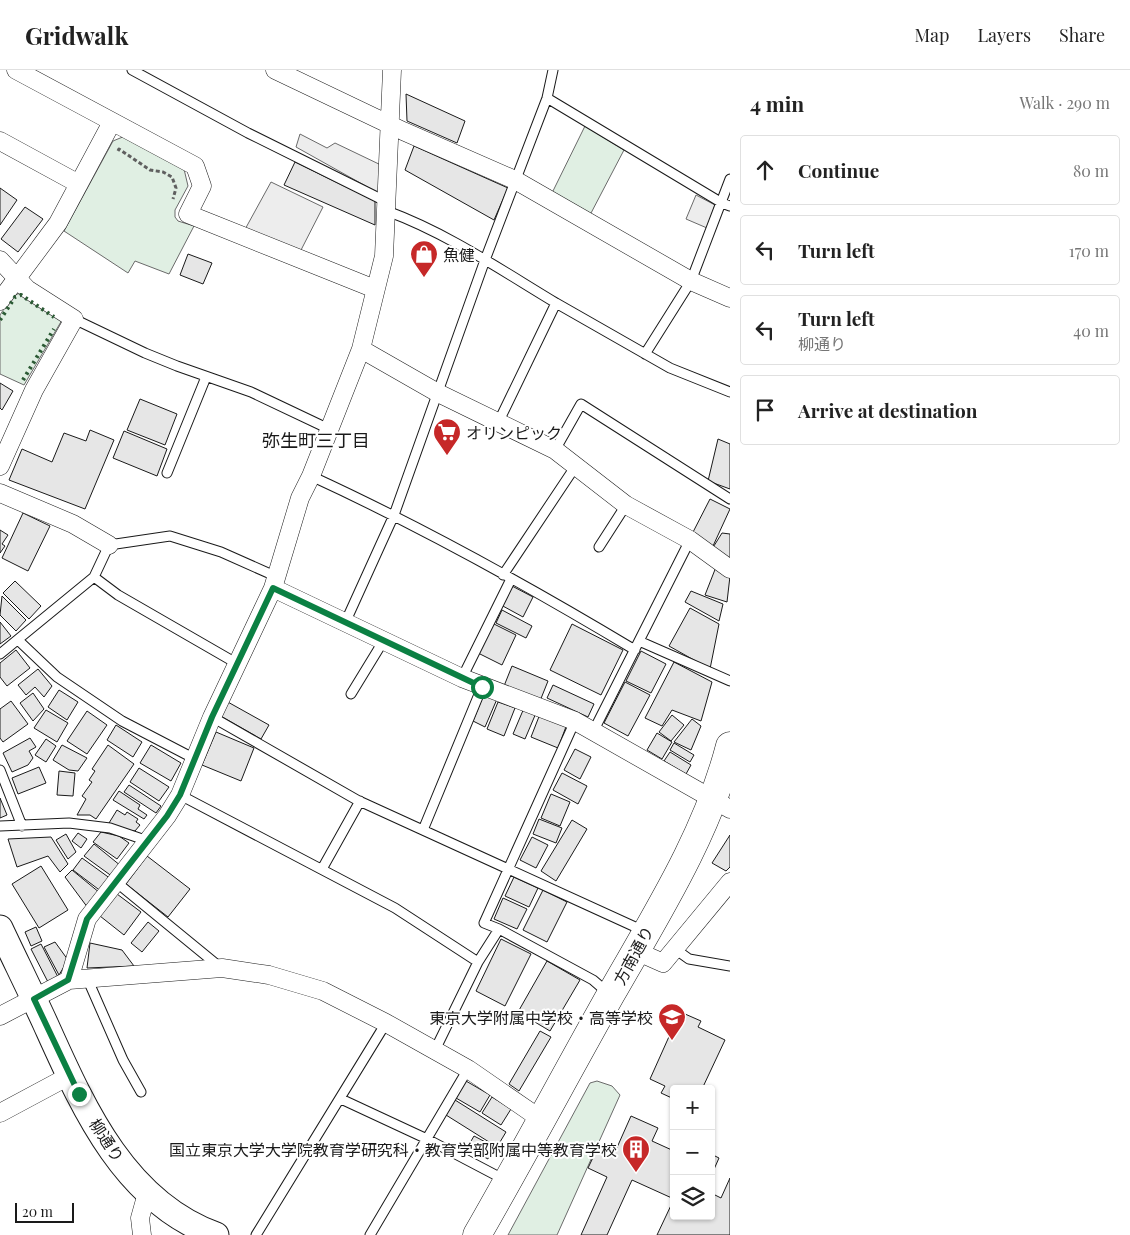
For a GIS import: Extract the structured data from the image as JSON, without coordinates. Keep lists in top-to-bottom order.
{
  "streets": {
    "main road": ["方南通り"],
    "street": ["柳通り"]
  },
  "districts": ["弥生町三丁目"],
  "places": {
    "shop": ["魚健"],
    "supermarket": ["オリンピック"],
    "school or university": ["東京大学附属中学校・高等学校"],
    "building": ["国立東京大学大学院教育学研究科・教育学部附属中等教育学校"]
  },
  "scale_bar": "20 m",
  "page": {
    "header": "Gridwalk",
    "nav": ["Map", "Layers", "Share"],
    "heading": ["4 min", "Walk · 290 m"],
    "list": [
      ["Continue", "80 m"],
      ["Turn left", "170 m"],
      ["Turn left", "柳通り", "40 m"],
      "Arrive at destination"
    ],
    "map_buttons": ["+", "−"],
    "scale": "20 m"
  }
}
